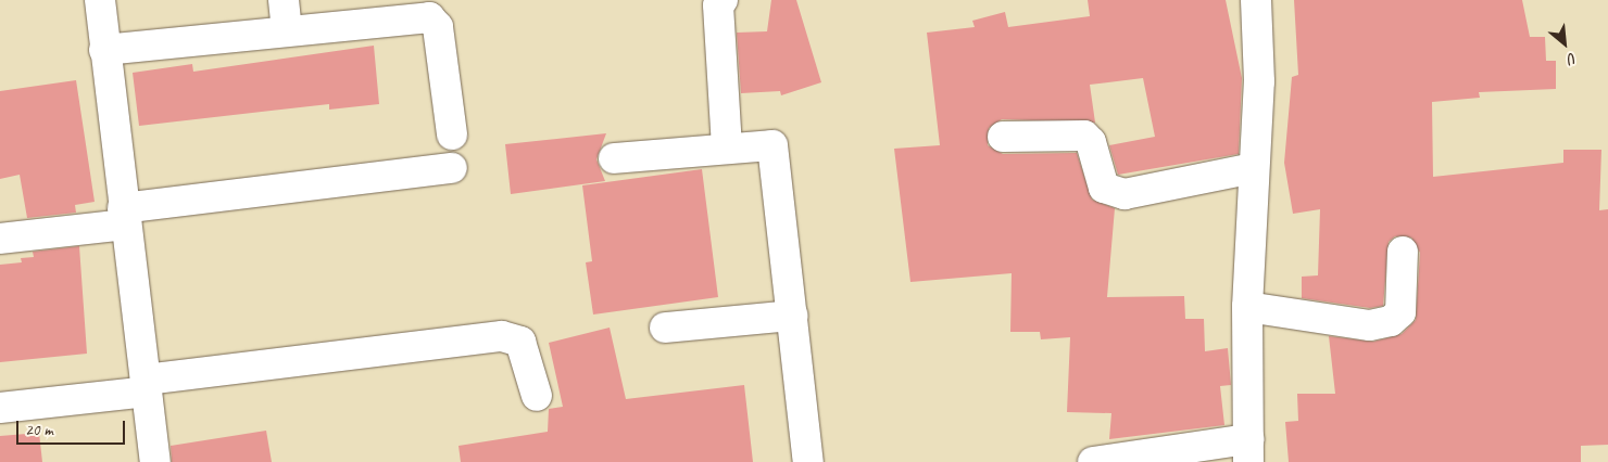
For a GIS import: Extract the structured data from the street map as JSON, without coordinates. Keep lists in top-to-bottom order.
{
  "scale_bar": "20 m",
  "north": "bottom right"
}
